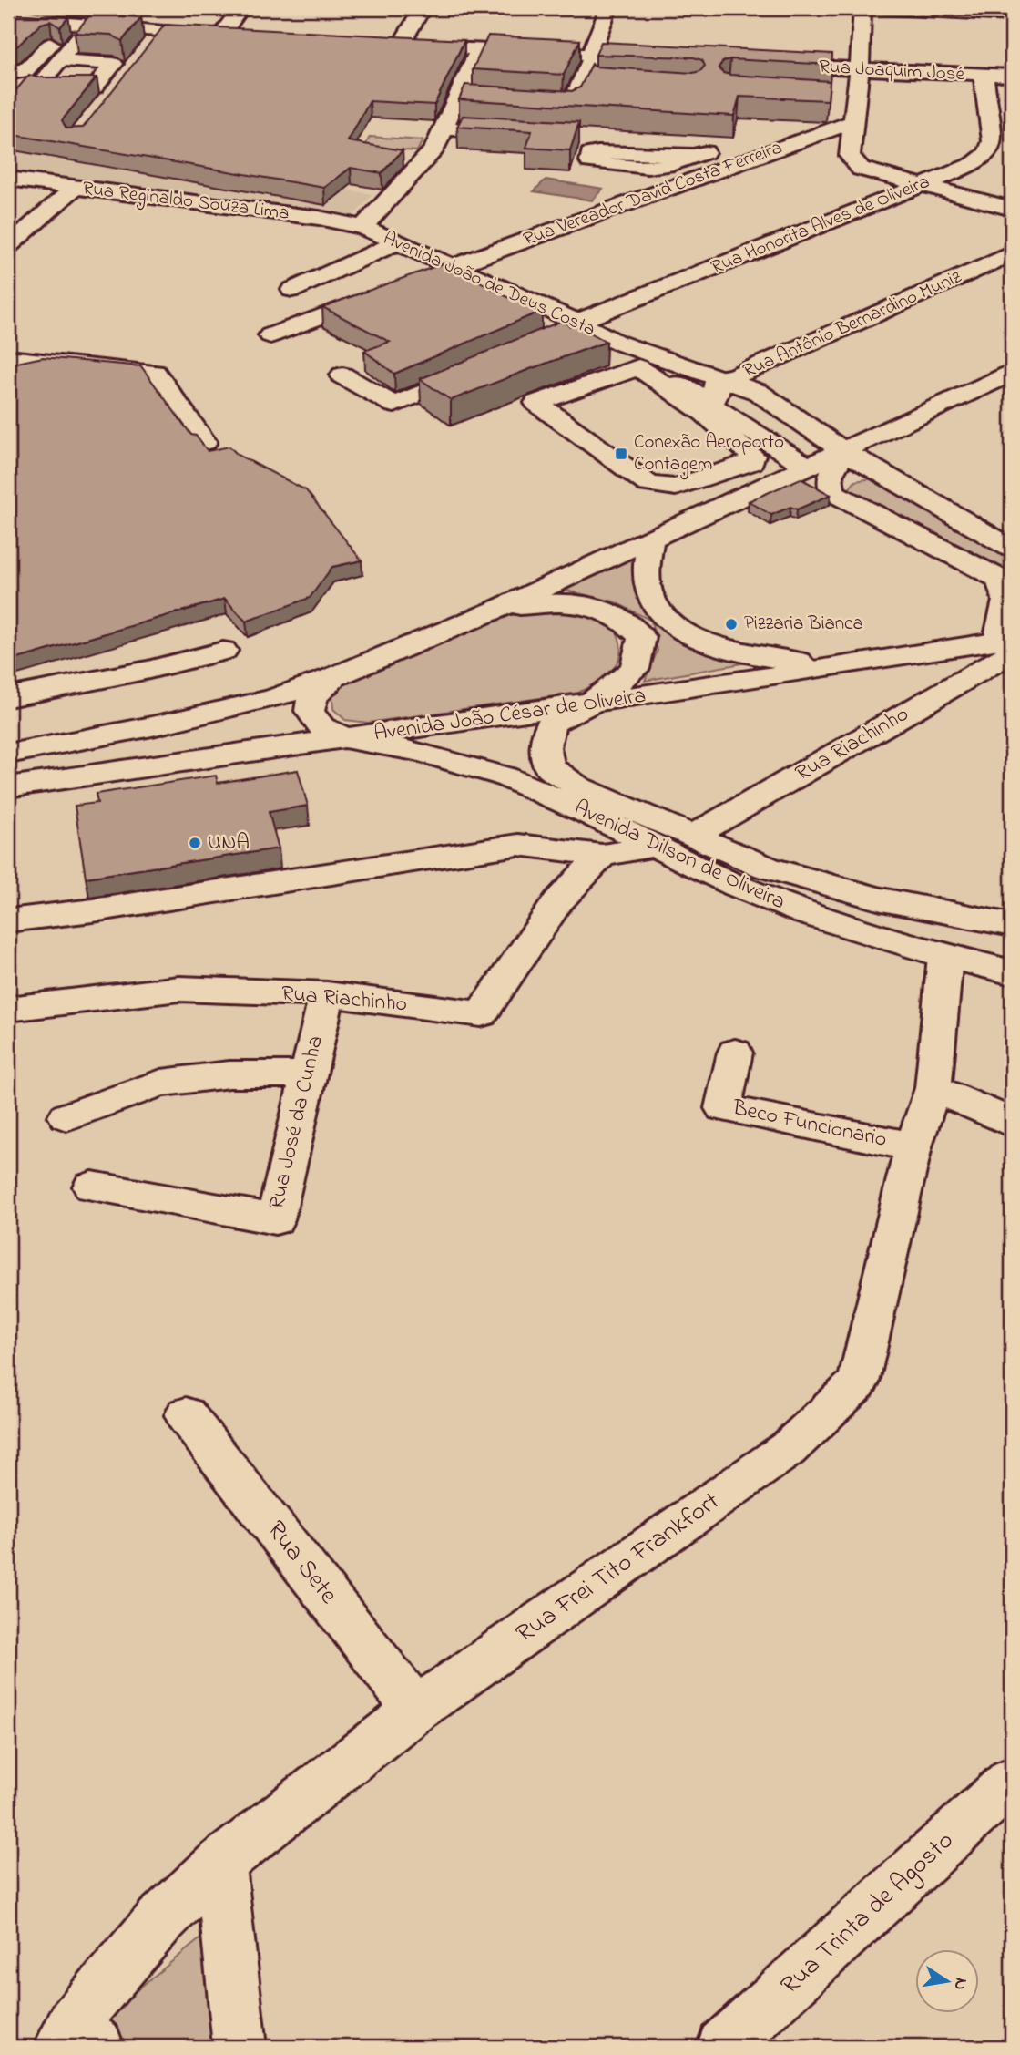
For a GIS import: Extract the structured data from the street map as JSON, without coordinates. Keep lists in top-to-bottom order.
{
  "streets": {
    "street": [
      "Rua Joaquim José",
      "Rua Vereador David Costa Ferreira",
      "Rua Reginaldo Souza Lima",
      "Rua Honorita Alves de Oliveira",
      "Avenida João de Deus Costa",
      "Rua Antônio Bernardino Muniz",
      "Avenida João César de Oliveira",
      "Rua Riachinho",
      "Avenida Dilson de Oliveira",
      "Rua José da Cunha",
      "Beco Funcionario",
      "Rua Sete",
      "Rua Frei Tito Frankfort",
      "Rua Trinta de Agosto"
    ]
  },
  "crossings": [
    ["Rua Joaquim José", "Rua Vereador David Costa Ferreira"],
    ["Rua Joaquim José", "Rua Honorita Alves de Oliveira"],
    ["Rua Vereador David Costa Ferreira", "Rua Honorita Alves de Oliveira"],
    ["Rua Vereador David Costa Ferreira", "Avenida João de Deus Costa"],
    ["Rua Reginaldo Souza Lima", "Avenida João de Deus Costa"],
    ["Rua Honorita Alves de Oliveira", "Avenida João de Deus Costa"],
    ["Avenida João de Deus Costa", "Rua Antônio Bernardino Muniz"],
    ["Avenida João César de Oliveira", "Rua Riachinho"],
    ["Avenida João César de Oliveira", "Avenida Dilson de Oliveira"],
    ["Rua Riachinho", "Avenida Dilson de Oliveira"],
    ["Rua Riachinho", "Rua José da Cunha"],
    ["Avenida Dilson de Oliveira", "Rua Frei Tito Frankfort"],
    ["Beco Funcionario", "Rua Frei Tito Frankfort"],
    ["Rua Sete", "Rua Frei Tito Frankfort"]
  ],
  "places": {
    "transit": ["Conexão Aeroporto Contagem"],
    "other": ["Pizzaria Bianca", "UNA"]
  },
  "north": "right"
}
